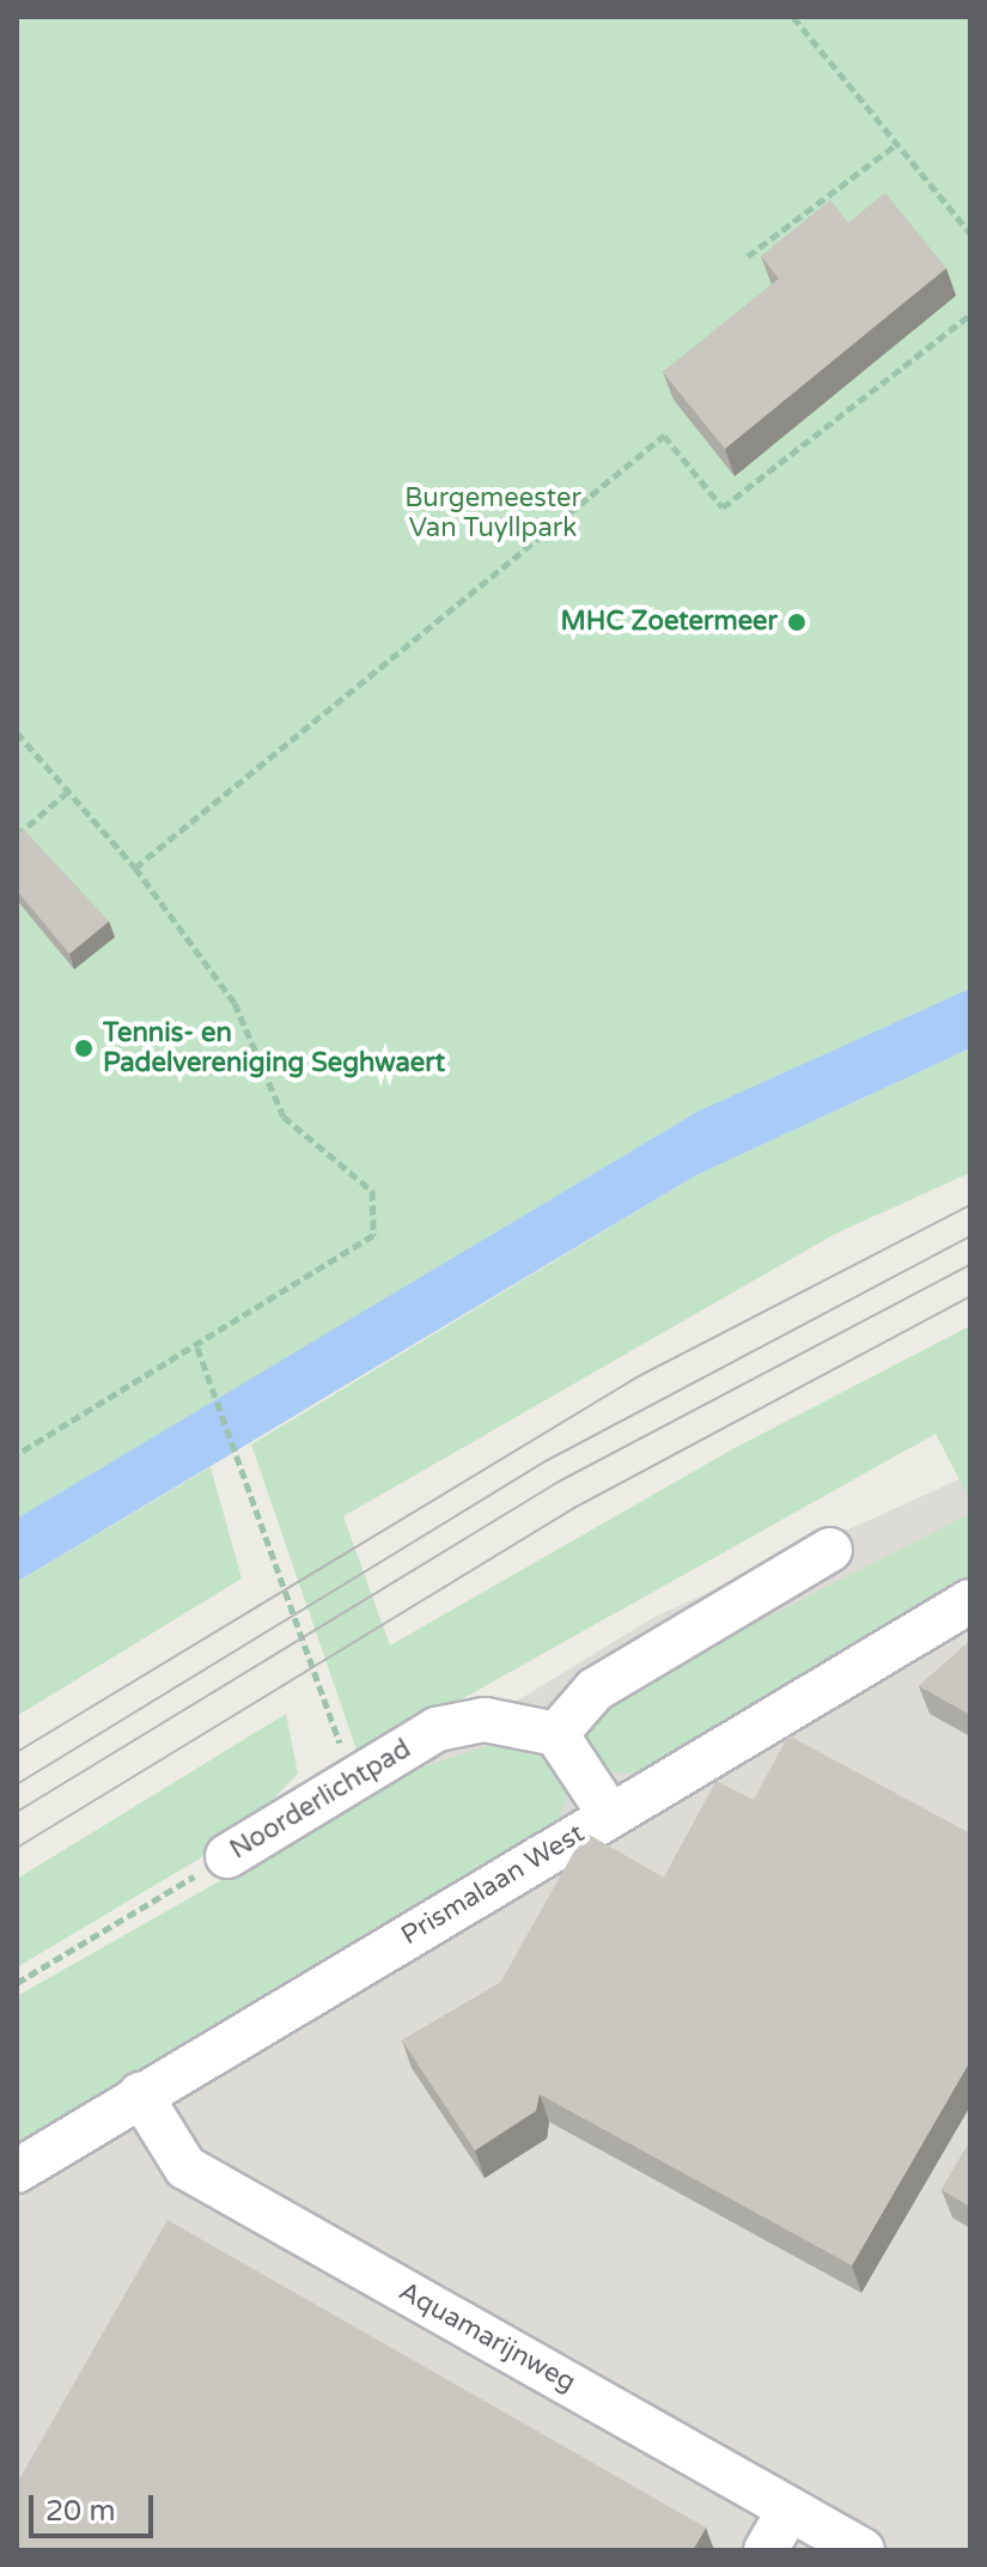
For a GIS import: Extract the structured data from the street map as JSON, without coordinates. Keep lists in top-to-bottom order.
{
  "streets": {
    "street": ["Noorderlichtpad", "Prismalaan West", "Aquamarijnweg"]
  },
  "crossings": [
    ["Prismalaan West", "Aquamarijnweg"]
  ],
  "parks": ["Burgemeester Van Tuyllpark"],
  "places": ["MHC Zoetermeer", "Tennis- en Padelvereniging Seghwaert"],
  "scale_bar": "20 m"
}
